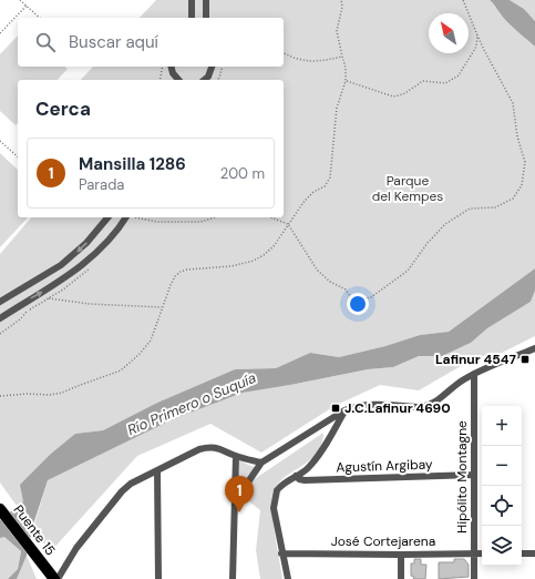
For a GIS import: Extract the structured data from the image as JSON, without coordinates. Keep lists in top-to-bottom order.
{
  "streets": {
    "main road": ["Puente 15"],
    "street": ["Agustín Argibay", "Hipólito Montagne", "José Cortejarena"]
  },
  "crossings": [
    ["Agustín Argibay", "Hipólito Montagne"],
    ["Hipólito Montagne", "José Cortejarena"]
  ],
  "water": ["Río Primero o Suquía"],
  "parks": ["Parque del Kempes"],
  "places": {
    "transit": ["Lafinur 4547", "J.C.Lafinur 4690"]
  },
  "north": "top left",
  "page": {
    "search": "Buscar aquí",
    "heading": "Cerca",
    "list": [
      {
        "mark": "1",
        "name": "Mansilla 1286",
        "note": "Parada",
        "value": "200 m"
      }
    ],
    "map_buttons": ["+", "−"],
    "pins": "1"
  }
}
